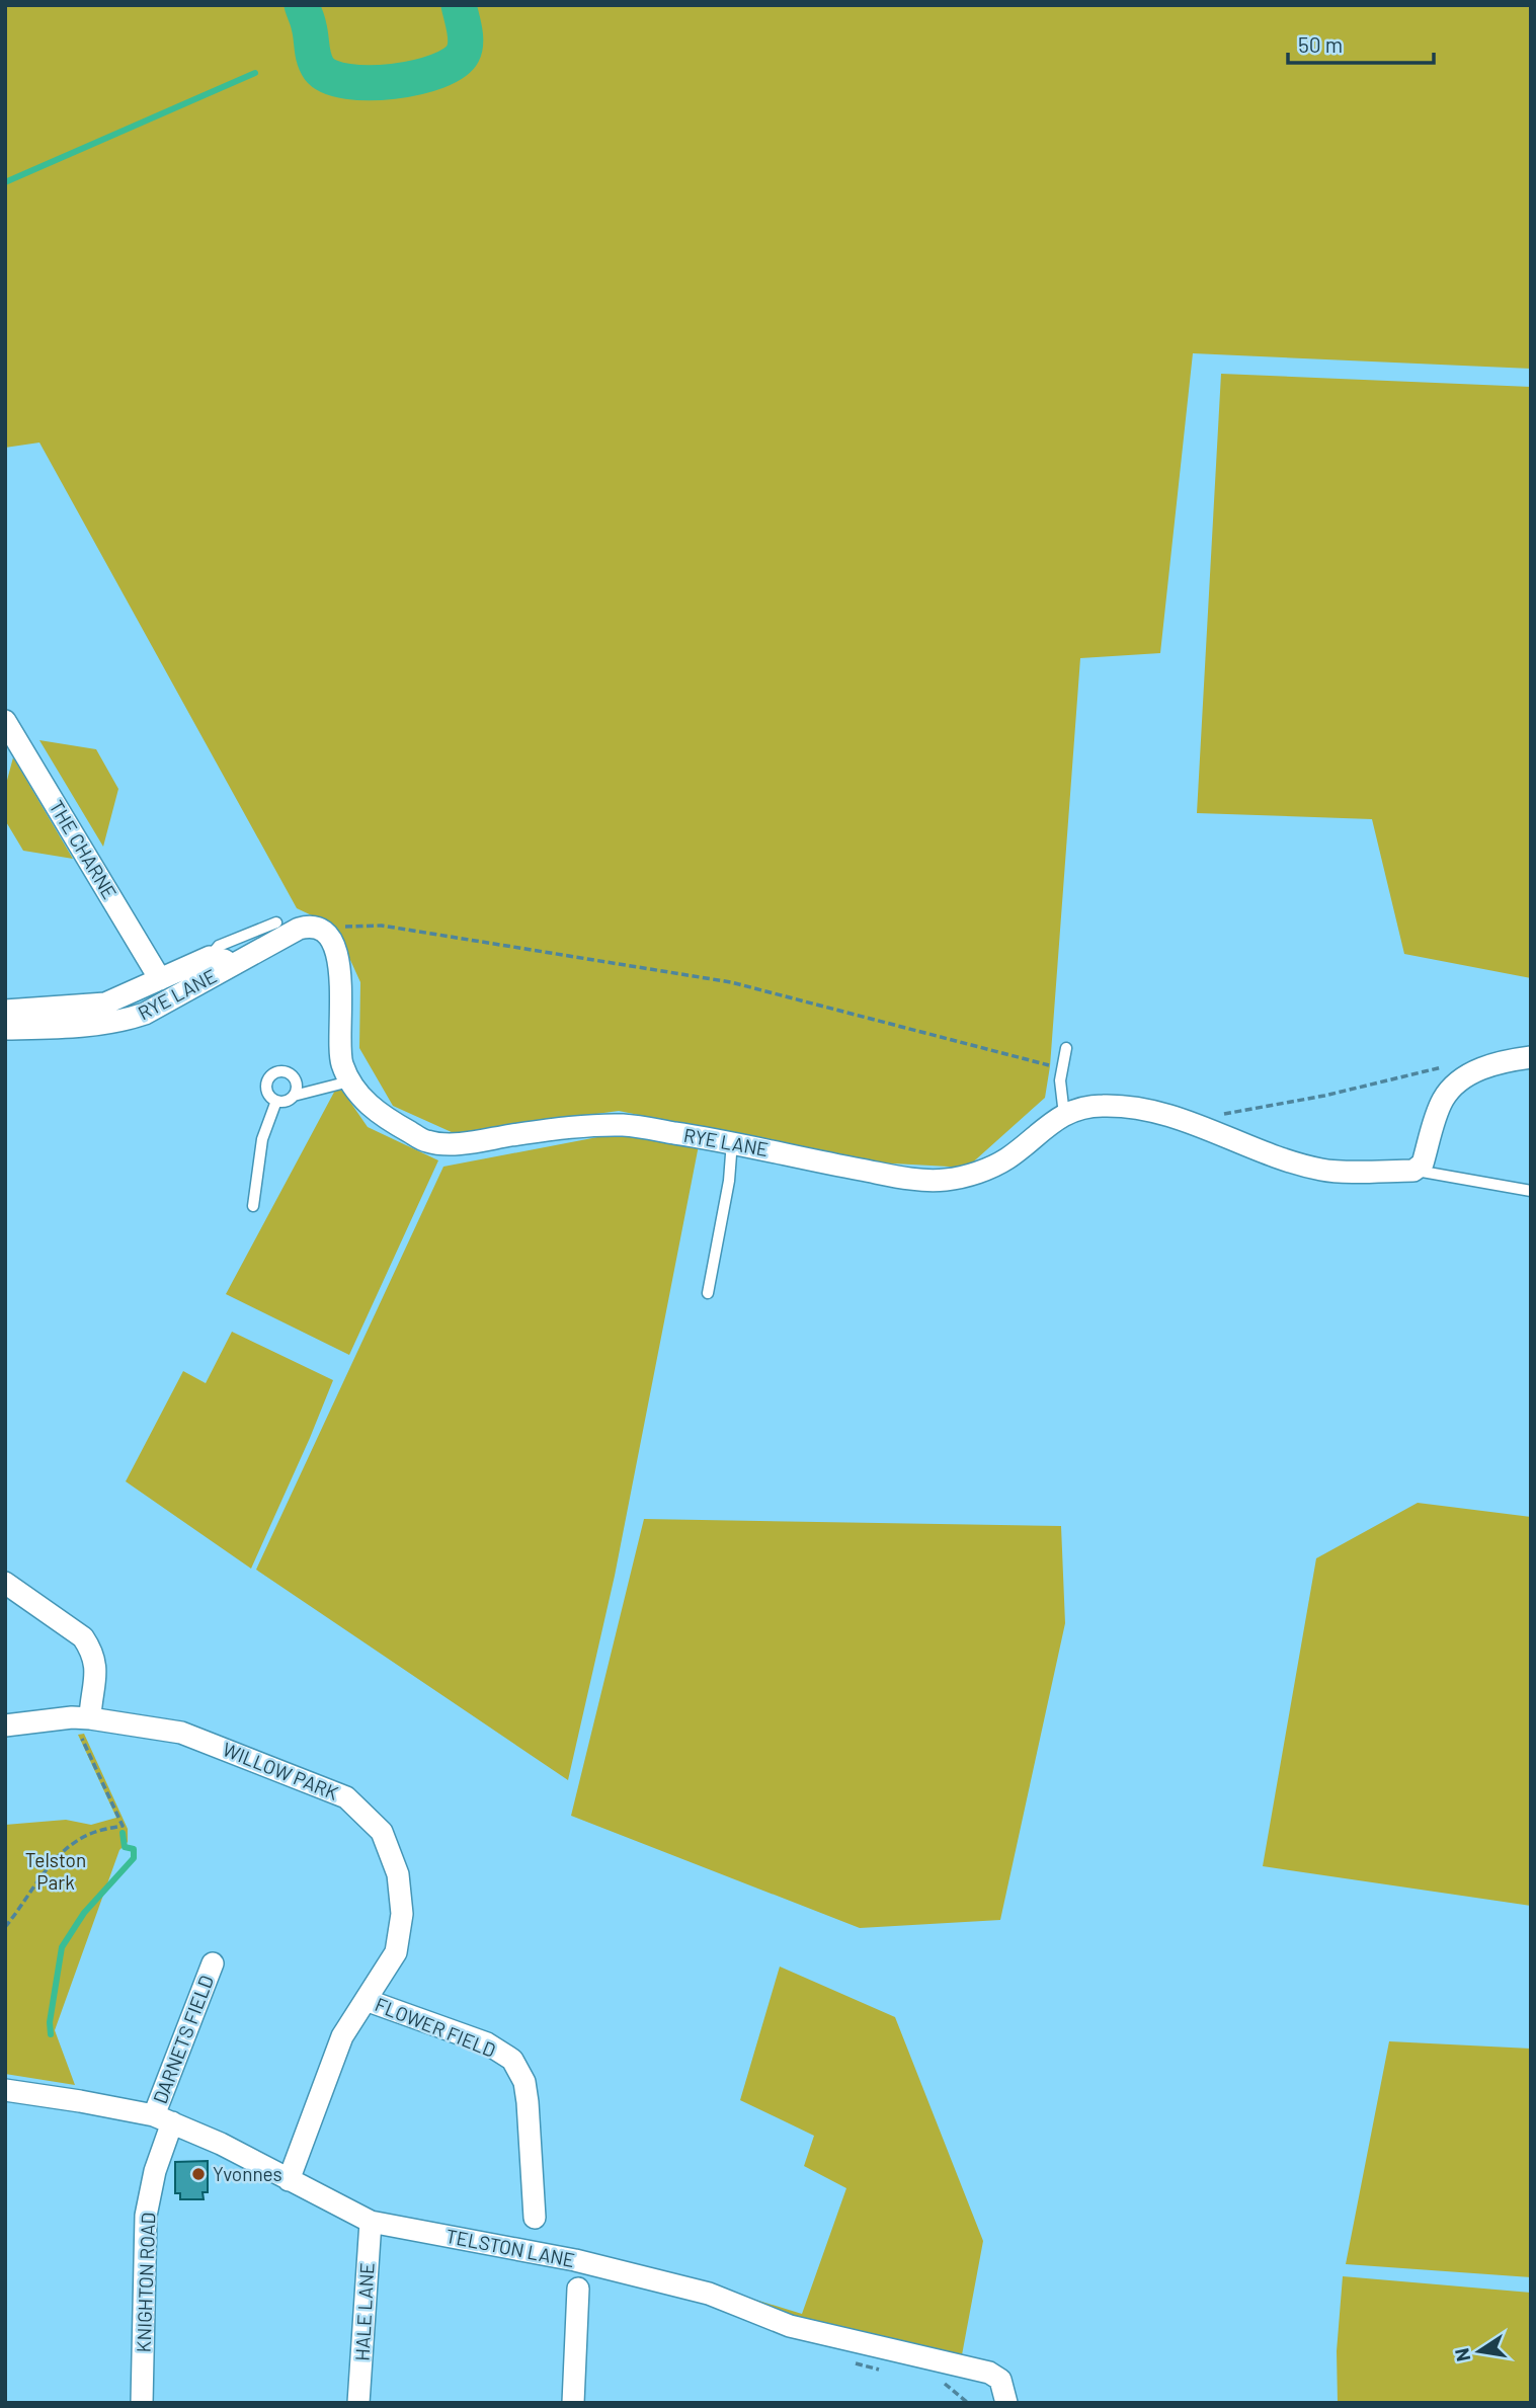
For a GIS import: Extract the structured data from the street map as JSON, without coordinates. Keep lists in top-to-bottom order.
{
  "streets": {
    "street": [
      "THE CHARNE",
      "RYE LANE",
      "WILLOW PARK",
      "FLOWER FIELD",
      "DARNETS FIELD",
      "TELSTON LANE",
      "KNIGHTON ROAD",
      "HALE LANE"
    ]
  },
  "crossings": [
    ["WILLOW PARK", "FLOWER FIELD"],
    ["WILLOW PARK", "TELSTON LANE"],
    ["DARNETS FIELD", "TELSTON LANE"],
    ["DARNETS FIELD", "KNIGHTON ROAD"],
    ["TELSTON LANE", "KNIGHTON ROAD"],
    ["TELSTON LANE", "HALE LANE"]
  ],
  "parks": ["Telston Park"],
  "places": ["Yvonnes"],
  "scale_bar": "50 m",
  "north": "left"
}
